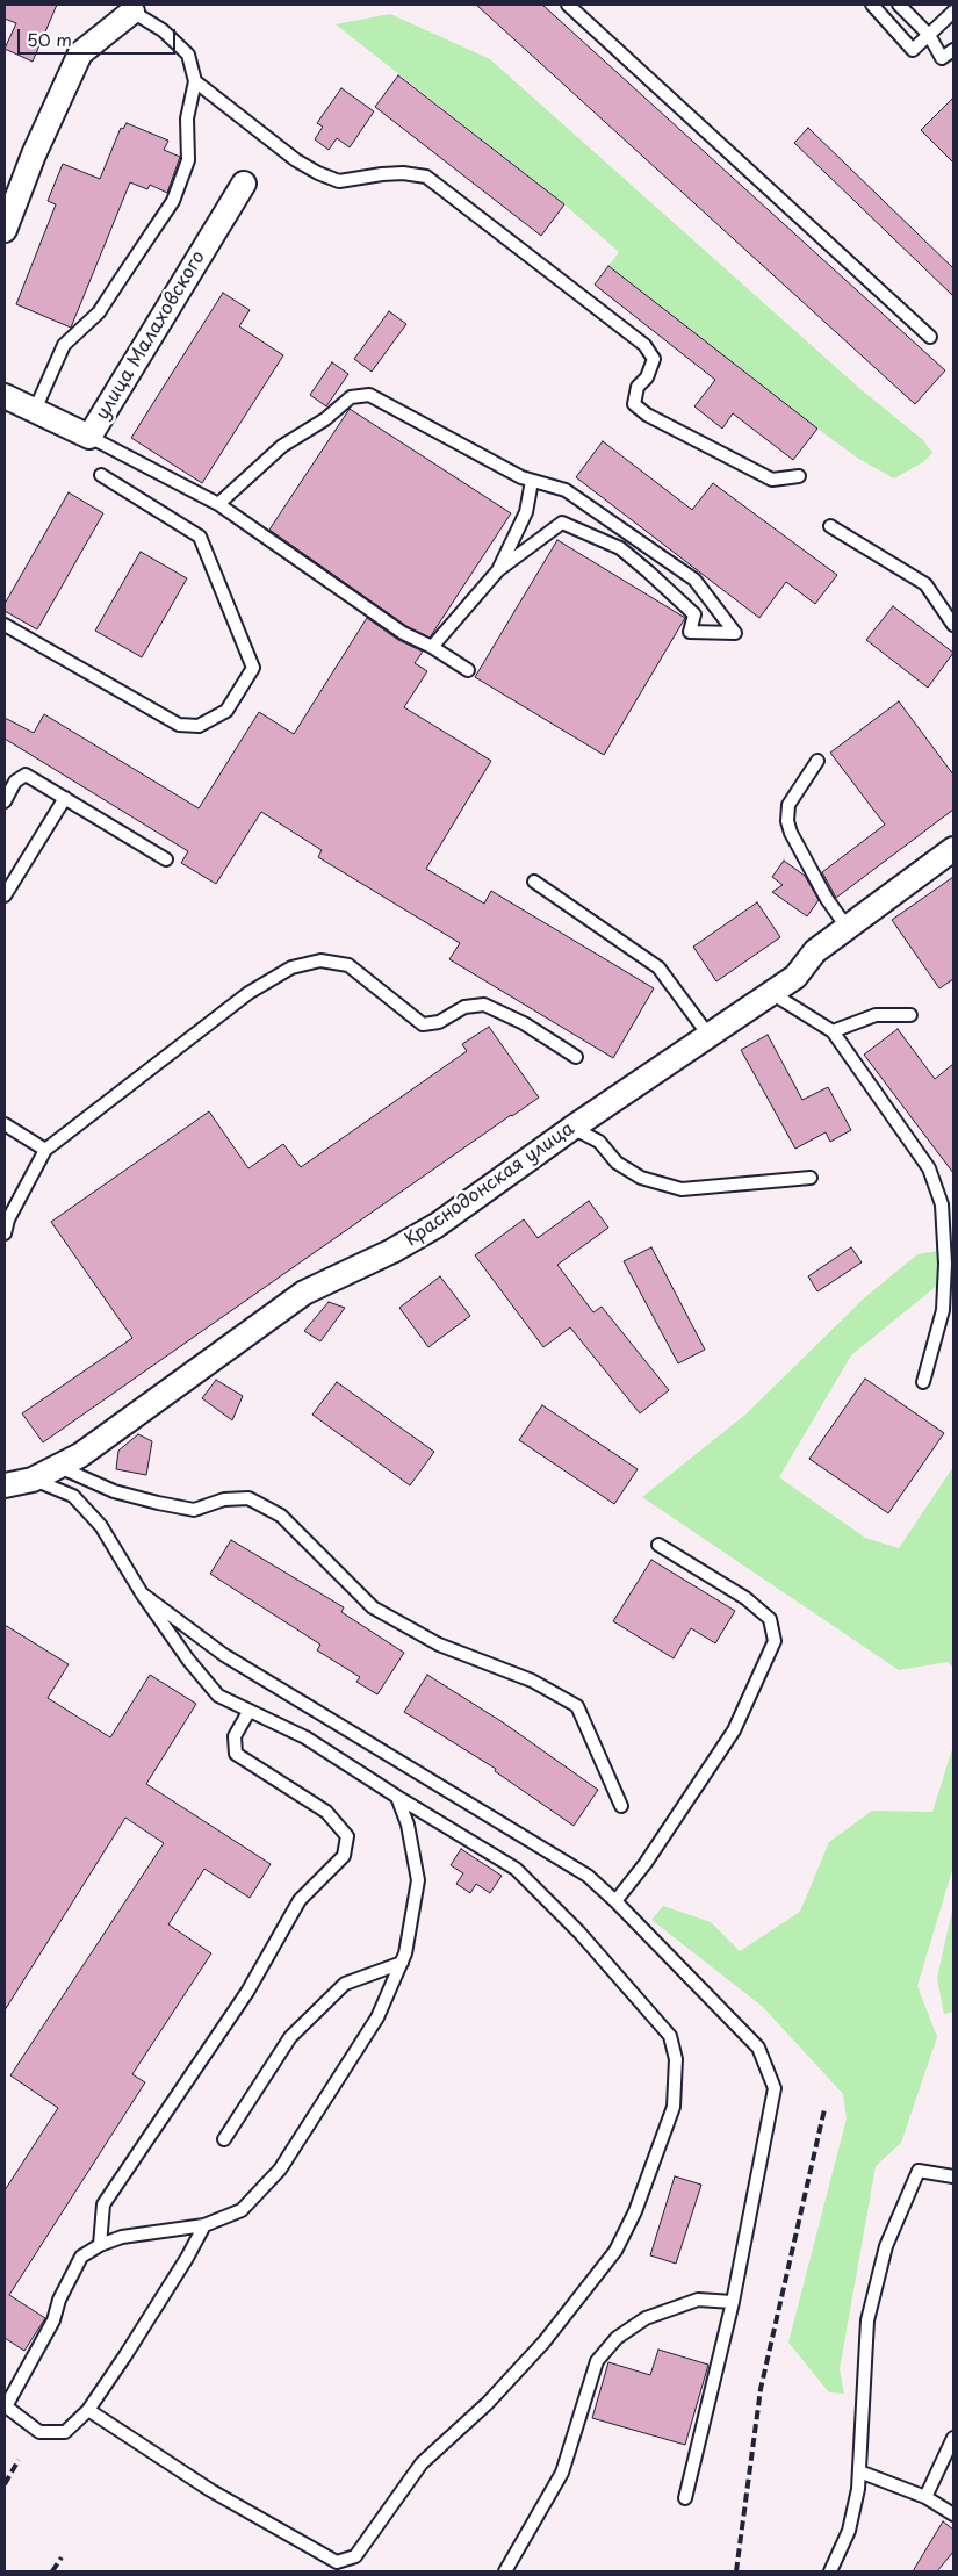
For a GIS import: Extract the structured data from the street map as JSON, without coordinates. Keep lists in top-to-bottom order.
{
  "streets": {
    "street": ["улица Малаховского", "Краснодонская улица"]
  },
  "scale_bar": "50 m"
}
